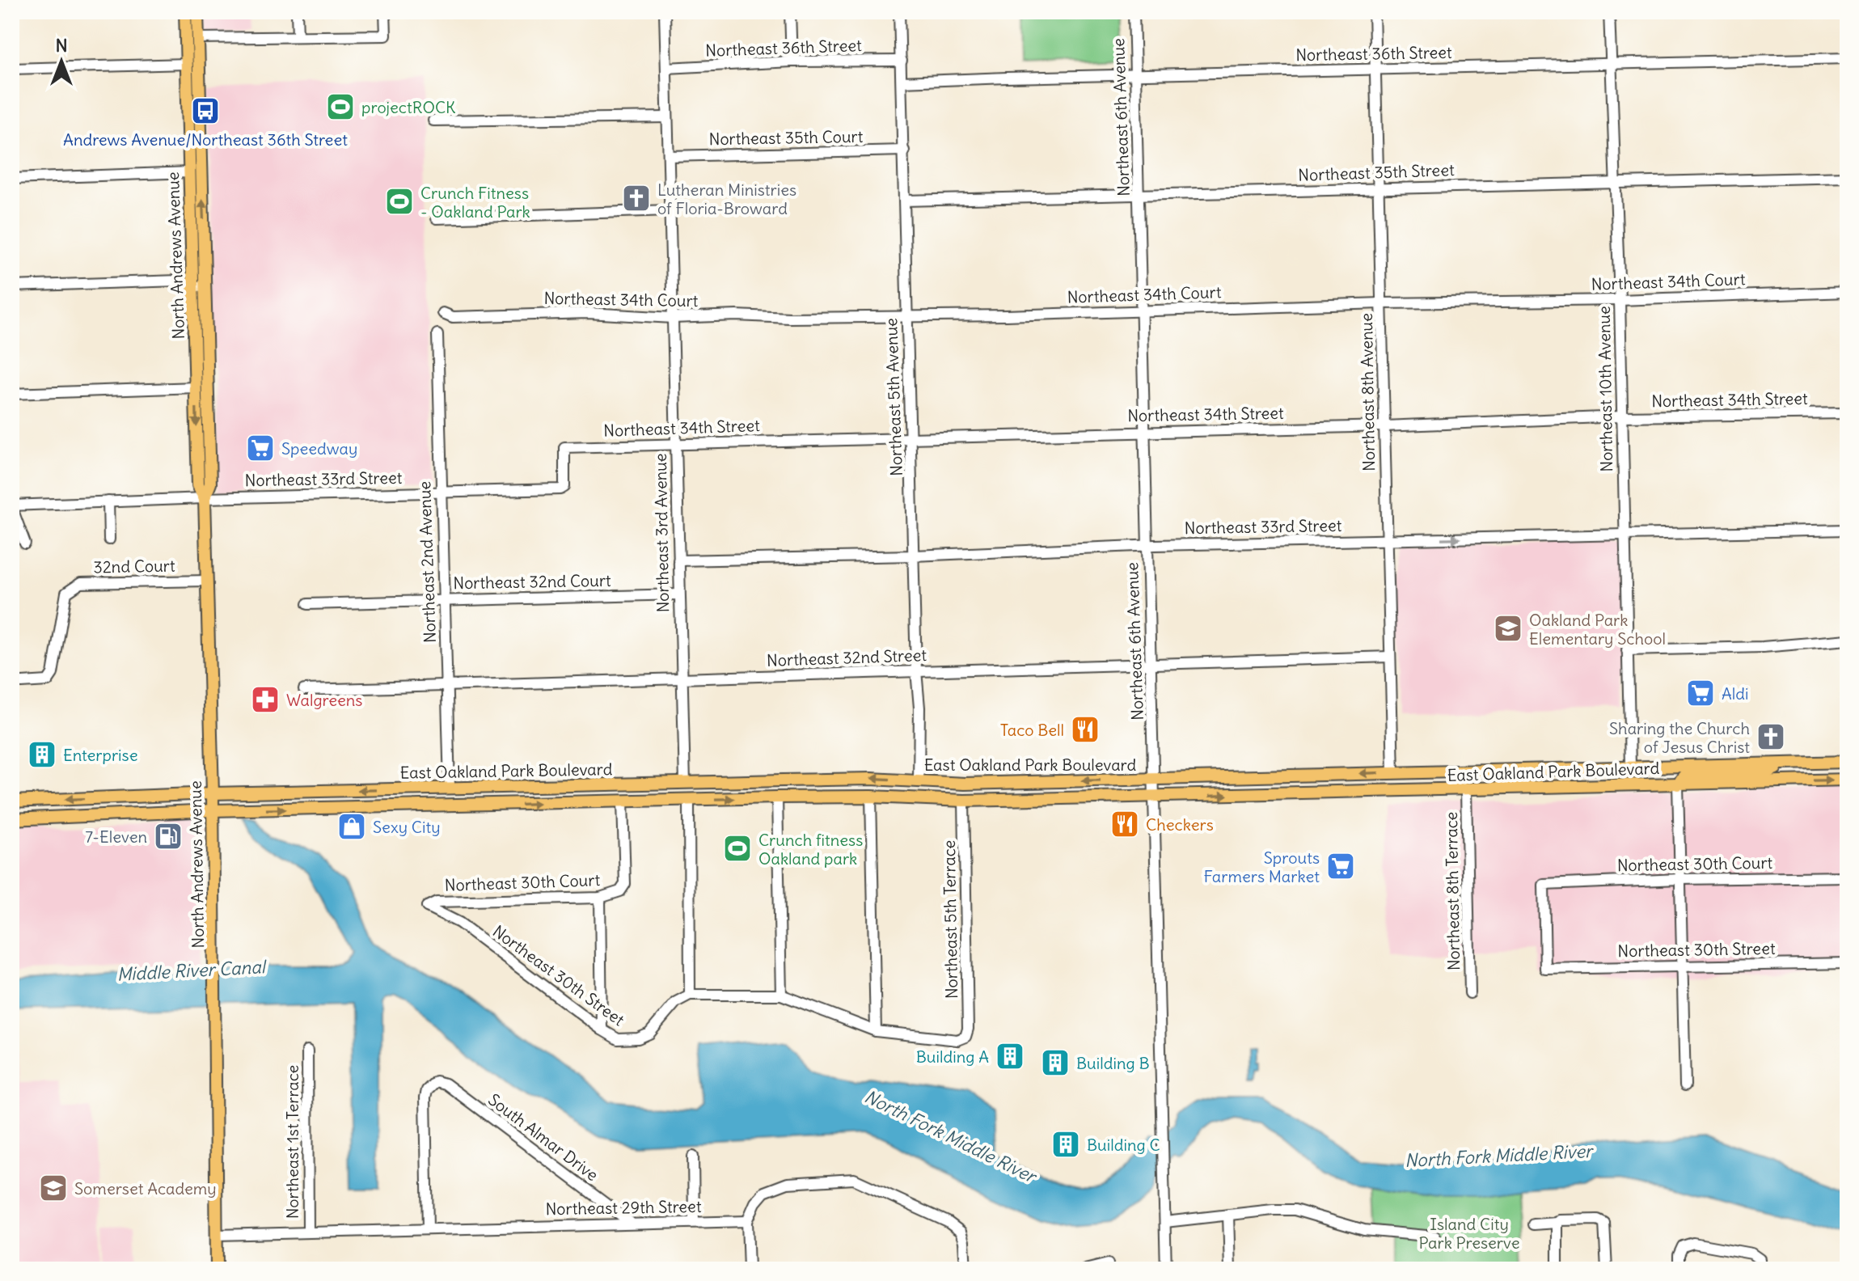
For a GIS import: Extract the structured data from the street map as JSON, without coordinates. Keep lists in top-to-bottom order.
{
  "streets": {
    "main road": ["North Andrews Avenue", "East Oakland Park Boulevard"],
    "street": [
      "Northeast 36th Street",
      "Northeast 6th Avenue",
      "Northeast 35th Court",
      "Northeast 35th Street",
      "Northeast 34th Court",
      "Northeast 10th Avenue",
      "Northeast 8th Avenue",
      "Northeast 5th Avenue",
      "Northeast 34th Street",
      "Northeast 33rd Street",
      "Northeast 3rd Avenue",
      "Northeast 2nd Avenue",
      "32nd Court",
      "Northeast 32nd Court",
      "Northeast 32nd Street",
      "Northeast 30th Court",
      "Northeast 8th Terrace",
      "Northeast 5th Terrace",
      "Northeast 30th Street",
      "South Almar Drive",
      "Northeast 1st Terrace",
      "Northeast 29th Street"
    ]
  },
  "crossings": [
    ["Northeast 36th Street", "Northeast 6th Avenue"],
    ["Northeast 36th Street", "Northeast 10th Avenue"],
    ["Northeast 36th Street", "Northeast 8th Avenue"],
    ["Northeast 36th Street", "Northeast 5th Avenue"],
    ["Northeast 36th Street", "Northeast 3rd Avenue"],
    ["Northeast 6th Avenue", "Northeast 35th Street"],
    ["Northeast 6th Avenue", "Northeast 34th Court"],
    ["Northeast 6th Avenue", "Northeast 34th Street"],
    ["Northeast 6th Avenue", "Northeast 33rd Street"],
    ["Northeast 6th Avenue", "Northeast 32nd Street"],
    ["Northeast 6th Avenue", "East Oakland Park Boulevard"],
    ["Northeast 35th Court", "Northeast 5th Avenue"],
    ["Northeast 35th Court", "Northeast 3rd Avenue"],
    ["Northeast 35th Street", "Northeast 10th Avenue"],
    ["Northeast 35th Street", "Northeast 8th Avenue"],
    ["Northeast 35th Street", "Northeast 5th Avenue"],
    ["North Andrews Avenue", "Northeast 33rd Street"],
    ["North Andrews Avenue", "32nd Court"],
    ["North Andrews Avenue", "East Oakland Park Boulevard"],
    ["North Andrews Avenue", "Northeast 29th Street"],
    ["Northeast 34th Court", "Northeast 10th Avenue"],
    ["Northeast 34th Court", "Northeast 8th Avenue"],
    ["Northeast 34th Court", "Northeast 5th Avenue"],
    ["Northeast 34th Court", "Northeast 3rd Avenue"],
    ["Northeast 10th Avenue", "Northeast 34th Street"],
    ["Northeast 10th Avenue", "Northeast 33rd Street"],
    ["Northeast 10th Avenue", "East Oakland Park Boulevard"],
    ["Northeast 8th Avenue", "Northeast 34th Street"],
    ["Northeast 8th Avenue", "Northeast 33rd Street"],
    ["Northeast 8th Avenue", "Northeast 32nd Street"],
    ["Northeast 8th Avenue", "East Oakland Park Boulevard"],
    ["Northeast 5th Avenue", "Northeast 34th Street"],
    ["Northeast 5th Avenue", "Northeast 33rd Street"],
    ["Northeast 5th Avenue", "Northeast 32nd Street"],
    ["Northeast 5th Avenue", "East Oakland Park Boulevard"],
    ["Northeast 34th Street", "Northeast 33rd Street"],
    ["Northeast 34th Street", "Northeast 3rd Avenue"],
    ["Northeast 33rd Street", "Northeast 3rd Avenue"],
    ["Northeast 33rd Street", "Northeast 2nd Avenue"],
    ["Northeast 3rd Avenue", "Northeast 32nd Court"],
    ["Northeast 3rd Avenue", "Northeast 32nd Street"],
    ["Northeast 3rd Avenue", "East Oakland Park Boulevard"],
    ["Northeast 2nd Avenue", "Northeast 32nd Court"],
    ["Northeast 2nd Avenue", "Northeast 32nd Street"],
    ["Northeast 2nd Avenue", "East Oakland Park Boulevard"],
    ["East Oakland Park Boulevard", "Northeast 30th Court"],
    ["East Oakland Park Boulevard", "Northeast 8th Terrace"],
    ["East Oakland Park Boulevard", "Northeast 5th Terrace"],
    ["Northeast 30th Court", "Northeast 30th Street"],
    ["South Almar Drive", "Northeast 29th Street"],
    ["Northeast 1st Terrace", "Northeast 29th Street"]
  ],
  "water": ["Middle River Canal", "North Fork Middle River"],
  "parks": ["Island City Park Preserve"],
  "places": {
    "sports": ["projectROCK", "Crunch Fitness - Oakland Park", "Crunch fitness Oakland park"],
    "bus stop": ["Andrews Avenue/Northeast 36th Street"],
    "church": ["Lutheran Ministries of Floria-Broward", "Sharing the Church of Jesus Christ"],
    "supermarket": ["Speedway", "Aldi", "Sprouts Farmers Market"],
    "school or university": ["Oakland Park Elementary School", "Somerset Academy"],
    "pharmacy": ["Walgreens"],
    "restaurant": ["Taco Bell", "Checkers"],
    "building": [
      "Enterprise",
      "Building A",
      "Building B",
      "Building C"
    ],
    "shop": ["Sexy City"],
    "fuel station": ["7-Eleven"]
  },
  "north": "top"
}
